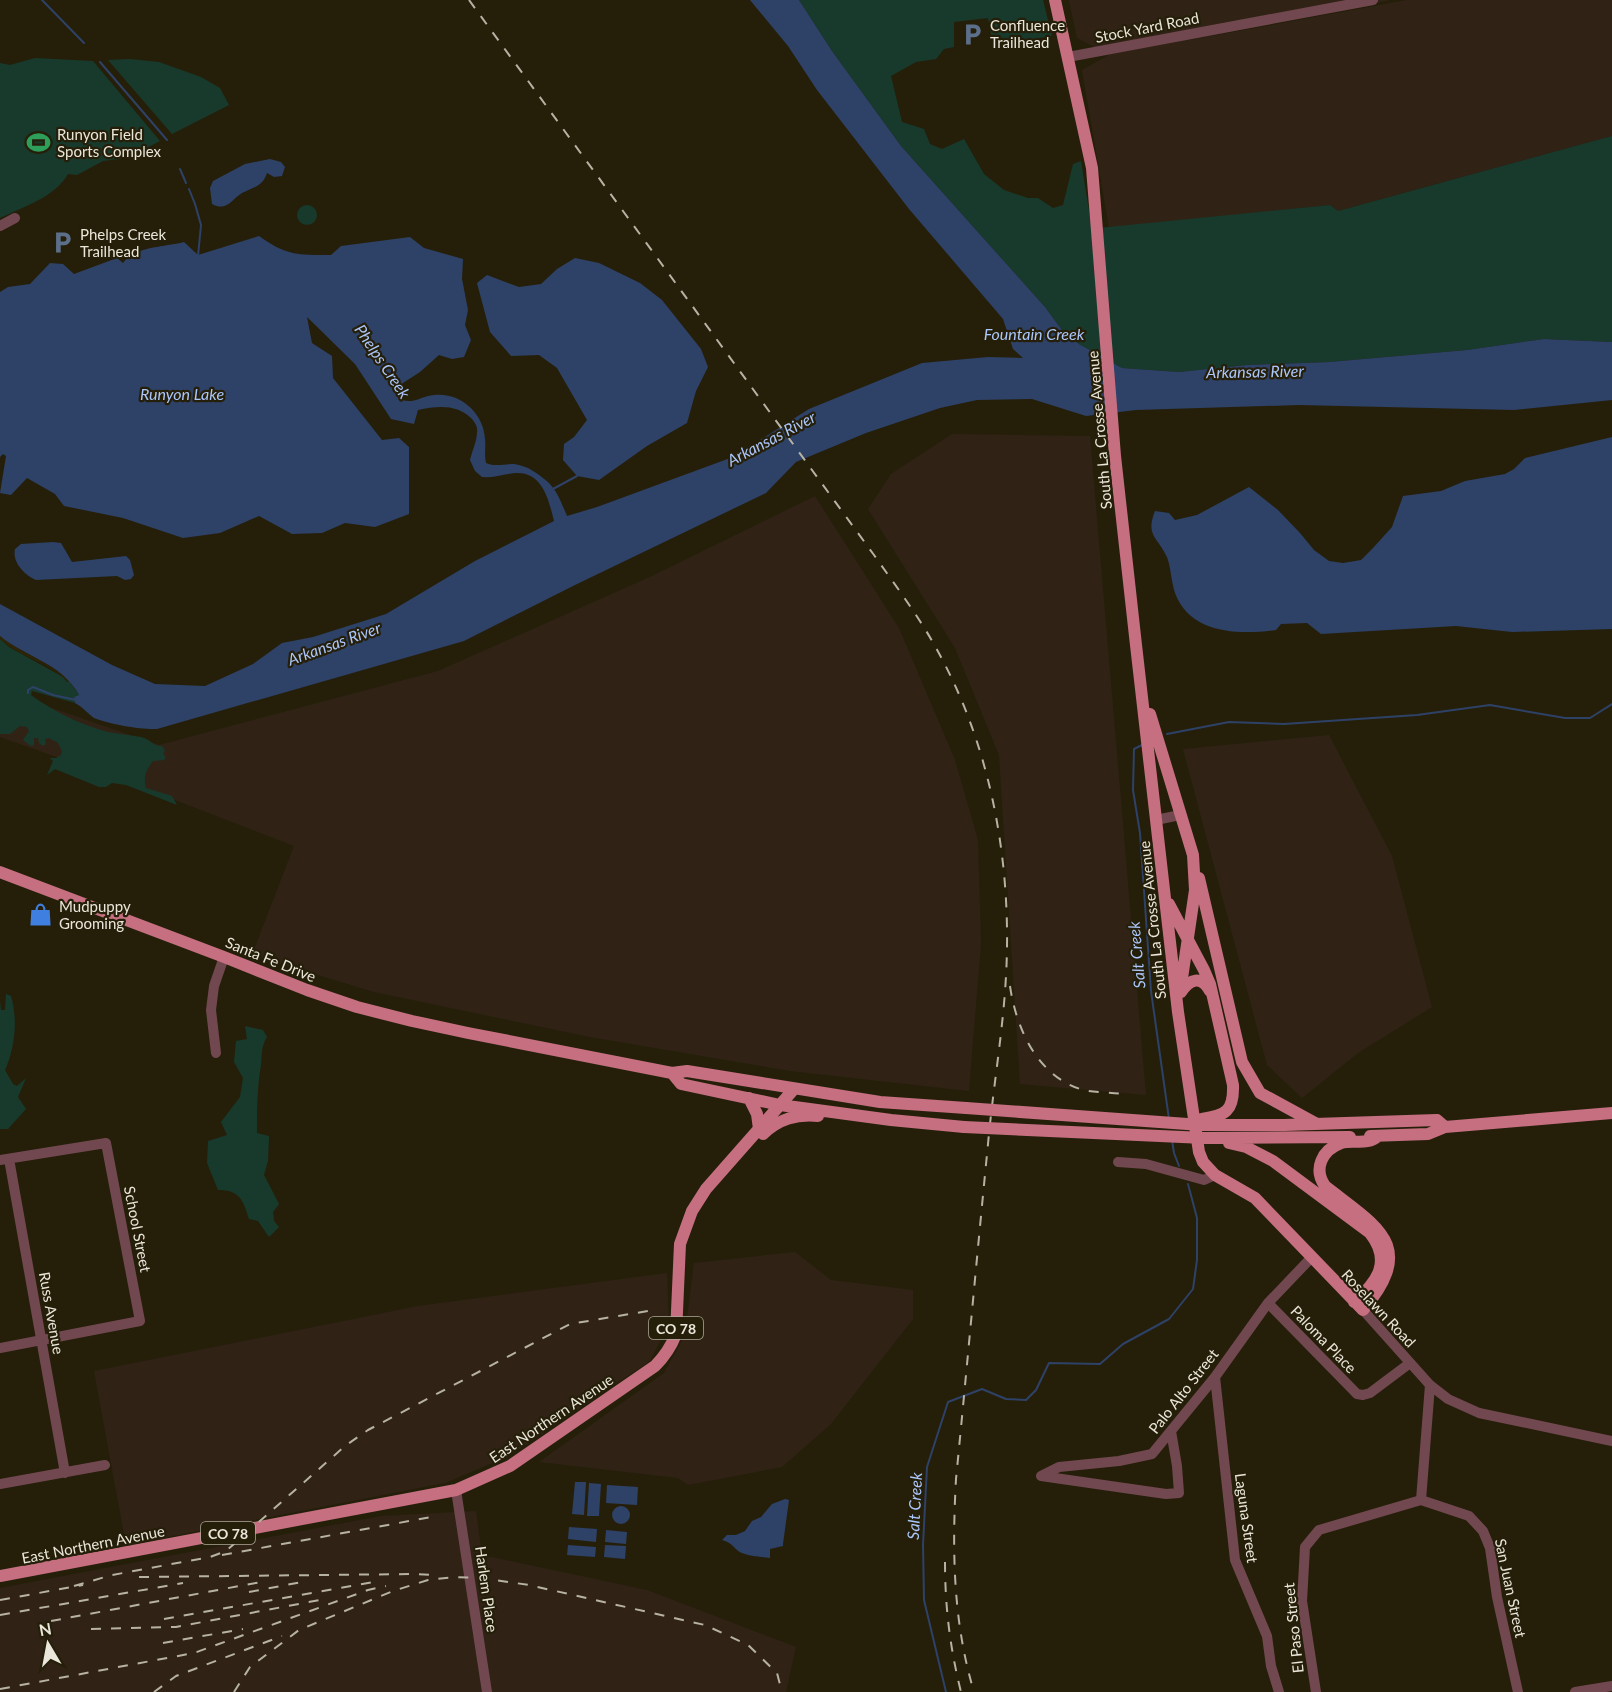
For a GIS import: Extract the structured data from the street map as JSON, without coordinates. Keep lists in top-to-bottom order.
{
  "streets": {
    "main road": [
      "South La Crosse Avenue",
      "Santa Fe Drive",
      "Roselawn Road",
      "CO 78",
      "East Northern Avenue"
    ],
    "street": [
      "Stock Yard Road",
      "School Street",
      "Russ Avenue",
      "Paloma Place",
      "Palo Alto Street",
      "Laguna Street",
      "San Juan Street",
      "Harlem Place",
      "El Paso Street"
    ]
  },
  "crossings": [
    ["Stock Yard Road", "South La Crosse Avenue"],
    ["South La Crosse Avenue", "Roselawn Road"],
    ["School Street", "Russ Avenue"],
    ["Roselawn Road", "Paloma Place"],
    ["Roselawn Road", "Palo Alto Street"],
    ["Paloma Place", "Palo Alto Street"],
    ["Palo Alto Street", "Laguna Street"],
    ["East Northern Avenue", "Harlem Place"],
    ["San Juan Street", "El Paso Street"]
  ],
  "water": [
    "Fountain Creek",
    "Phelps Creek",
    "Arkansas River",
    "Runyon Lake",
    "Salt Creek"
  ],
  "places": {
    "parking": ["Confluence Trailhead", "Phelps Creek Trailhead"],
    "sports": ["Runyon Field Sports Complex"],
    "shop": ["Mudpuppy Grooming"]
  },
  "north": "top"
}
